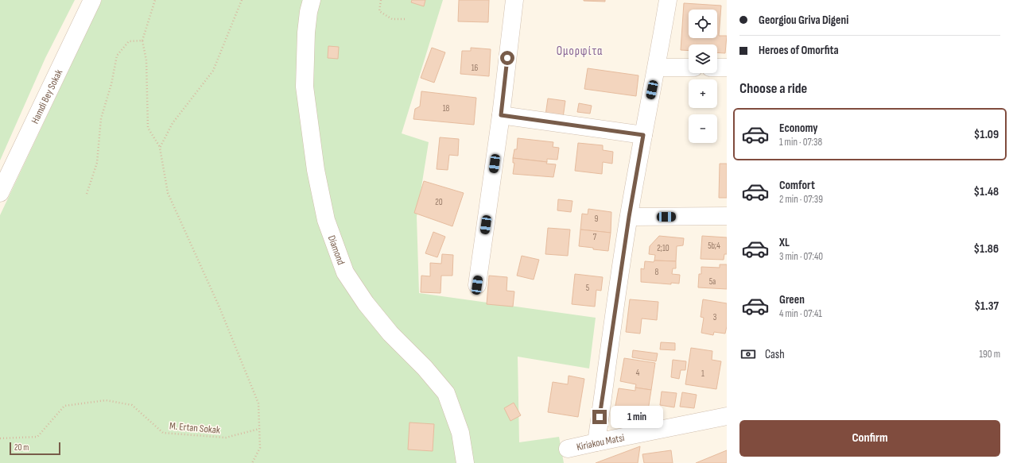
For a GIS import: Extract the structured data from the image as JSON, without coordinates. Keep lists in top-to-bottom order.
{
  "streets": {
    "street": ["Hamdi Bey Sokak", "Diamond", "Kiriakou Matsi"],
    "path": ["M. Ertan Sokak"]
  },
  "districts": ["Ομορφίτα"],
  "house_numbers": [
    "16",
    "18",
    "20",
    "9",
    "7",
    "5b;4",
    "2;10",
    "8",
    "5a",
    "5",
    "3",
    "4",
    "1"
  ],
  "scale_bar": "20 m",
  "page": {
    "banner": ["Georgiou Griva Digeni", "Heroes of Omorfita"],
    "map_buttons": ["+", "−"],
    "heading": "Choose a ride",
    "list": [
      {
        "name": "Economy",
        "note": "1 min · 07:38",
        "value": "$1.09"
      },
      {
        "name": "Comfort",
        "note": "2 min · 07:39",
        "value": "$1.48"
      },
      {
        "name": "XL",
        "note": "3 min · 07:40",
        "value": "$1.86"
      },
      {
        "name": "Green",
        "note": "4 min · 07:41",
        "value": "$1.37"
      }
    ],
    "pay": ["Cash", "190 m"],
    "bubble": "1 min",
    "buttons": "Confirm",
    "scale": "20 m"
  }
}
